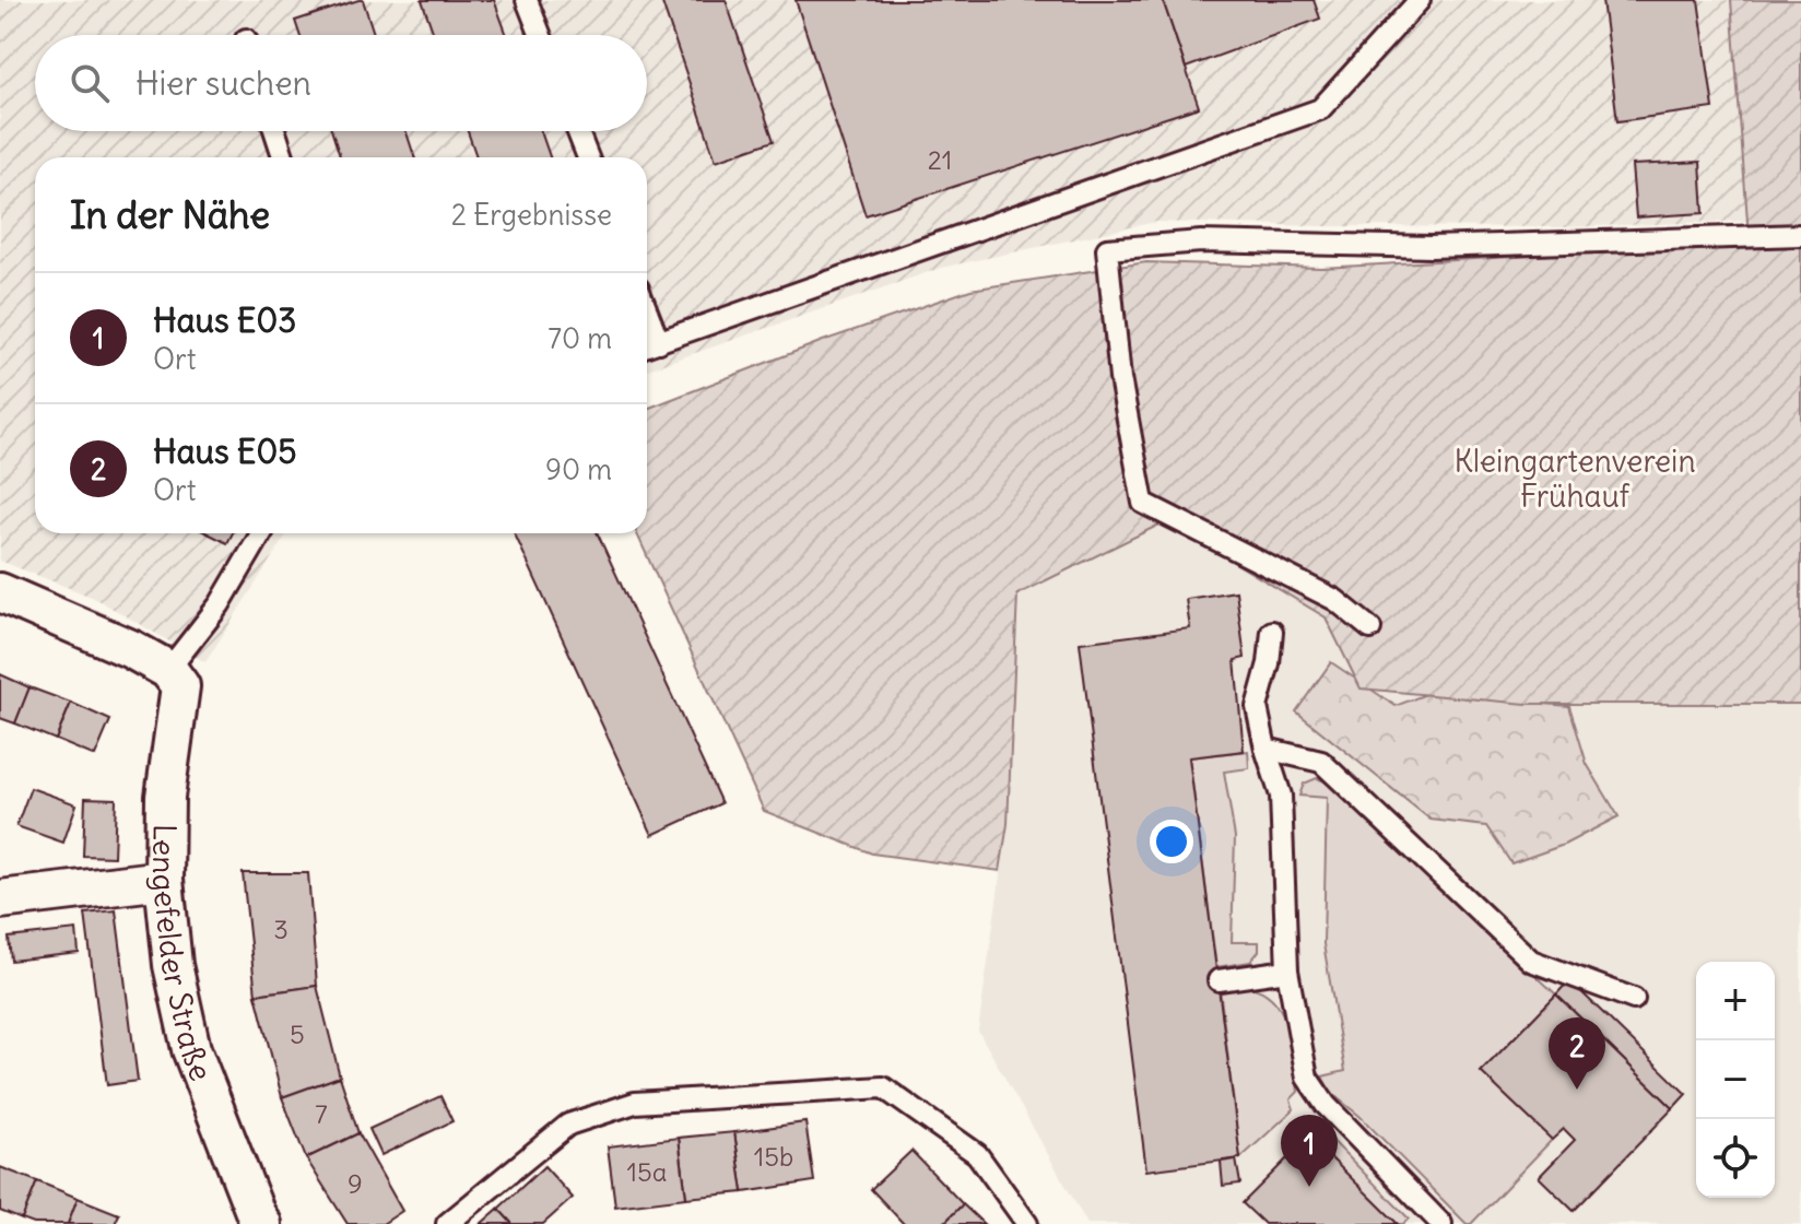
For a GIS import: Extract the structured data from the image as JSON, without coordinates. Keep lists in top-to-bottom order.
{
  "streets": {
    "street": ["Lengefelder Straße"]
  },
  "parks": ["Kleingartenverein Frühauf"],
  "house_numbers": [
    "21",
    "3",
    "5",
    "7",
    "15b",
    "15a",
    "9"
  ],
  "page": {
    "search": "Hier suchen",
    "heading": ["In der Nähe", "2 Ergebnisse"],
    "list": [
      {
        "mark": "1",
        "name": "Haus E03",
        "note": "Ort",
        "value": "70 m"
      },
      {
        "mark": "2",
        "name": "Haus E05",
        "note": "Ort",
        "value": "90 m"
      }
    ],
    "map_buttons": ["+", "−"],
    "pins": ["2", "1"]
  }
}
